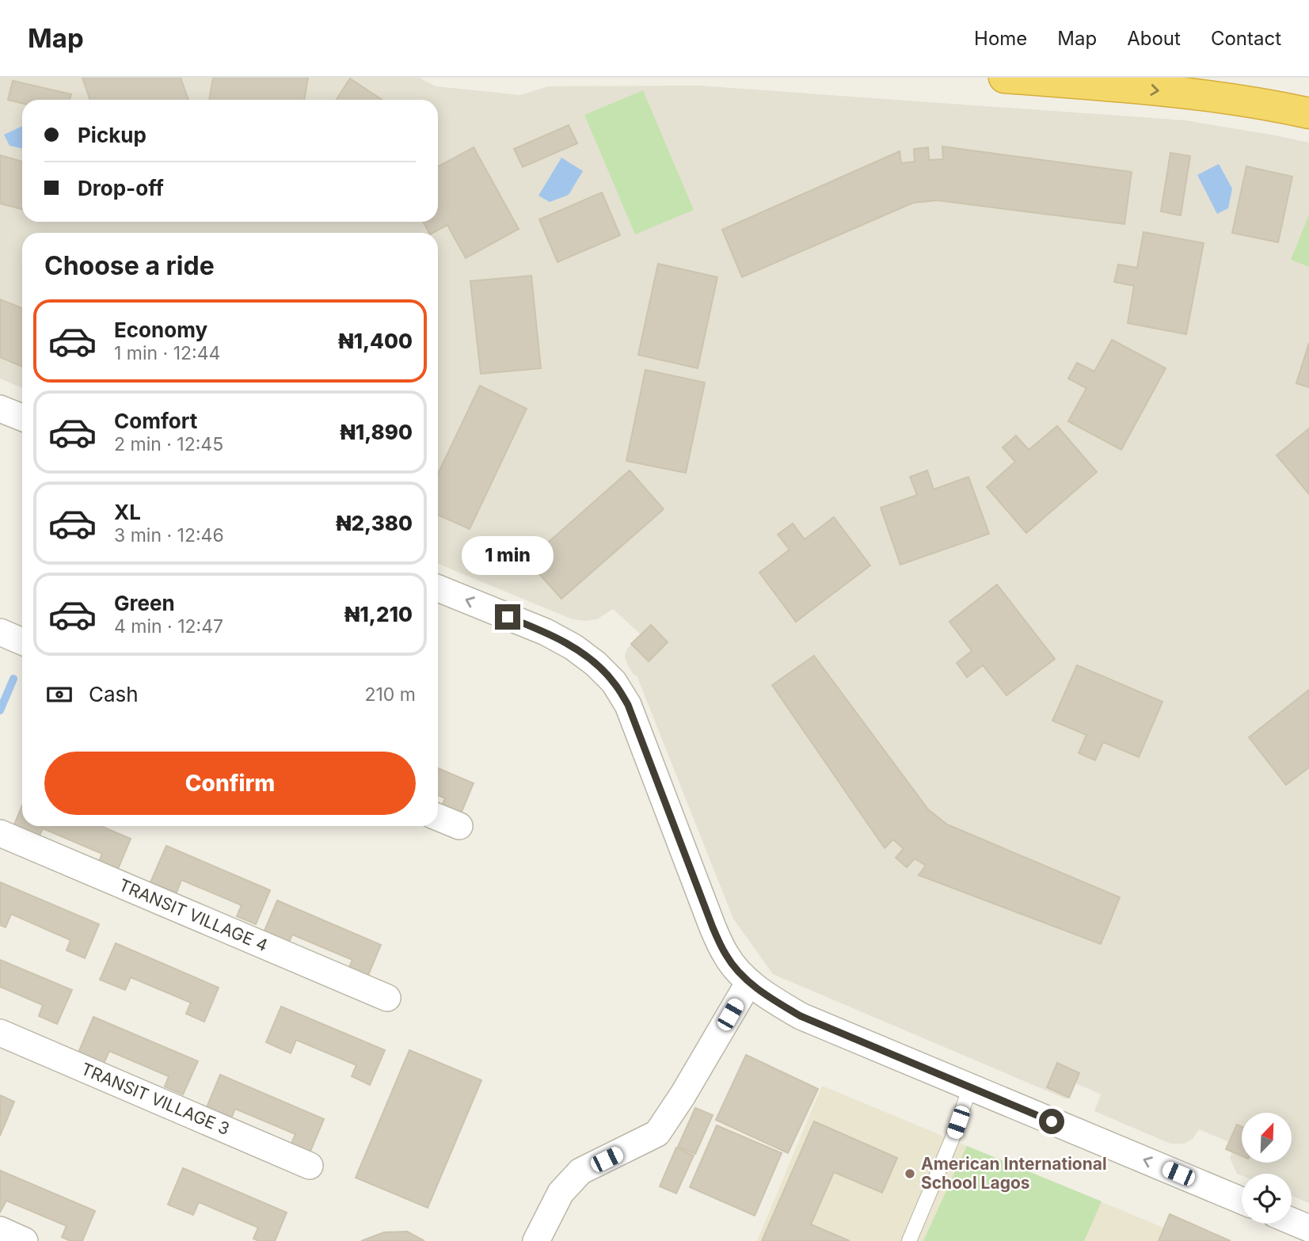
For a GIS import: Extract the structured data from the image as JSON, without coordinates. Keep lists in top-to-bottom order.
{
  "streets": {
    "street": ["TRANSIT VILLAGE 4", "TRANSIT VILLAGE 3"]
  },
  "places": ["American International School Lagos"],
  "north": "top right",
  "page": {
    "header": "Map",
    "nav": [
      "Home",
      "Map",
      "About",
      "Contact"
    ],
    "banner": ["Pickup", "Drop-off"],
    "heading": "Choose a ride",
    "list": [
      {
        "name": "Economy",
        "note": "1 min · 12:44",
        "value": "₦1,400"
      },
      {
        "name": "Comfort",
        "note": "2 min · 12:45",
        "value": "₦1,890"
      },
      {
        "name": "XL",
        "note": "3 min · 12:46",
        "value": "₦2,380"
      },
      {
        "name": "Green",
        "note": "4 min · 12:47",
        "value": "₦1,210"
      }
    ],
    "bubble": "1 min",
    "pay": ["Cash", "210 m"],
    "buttons": "Confirm"
  }
}
